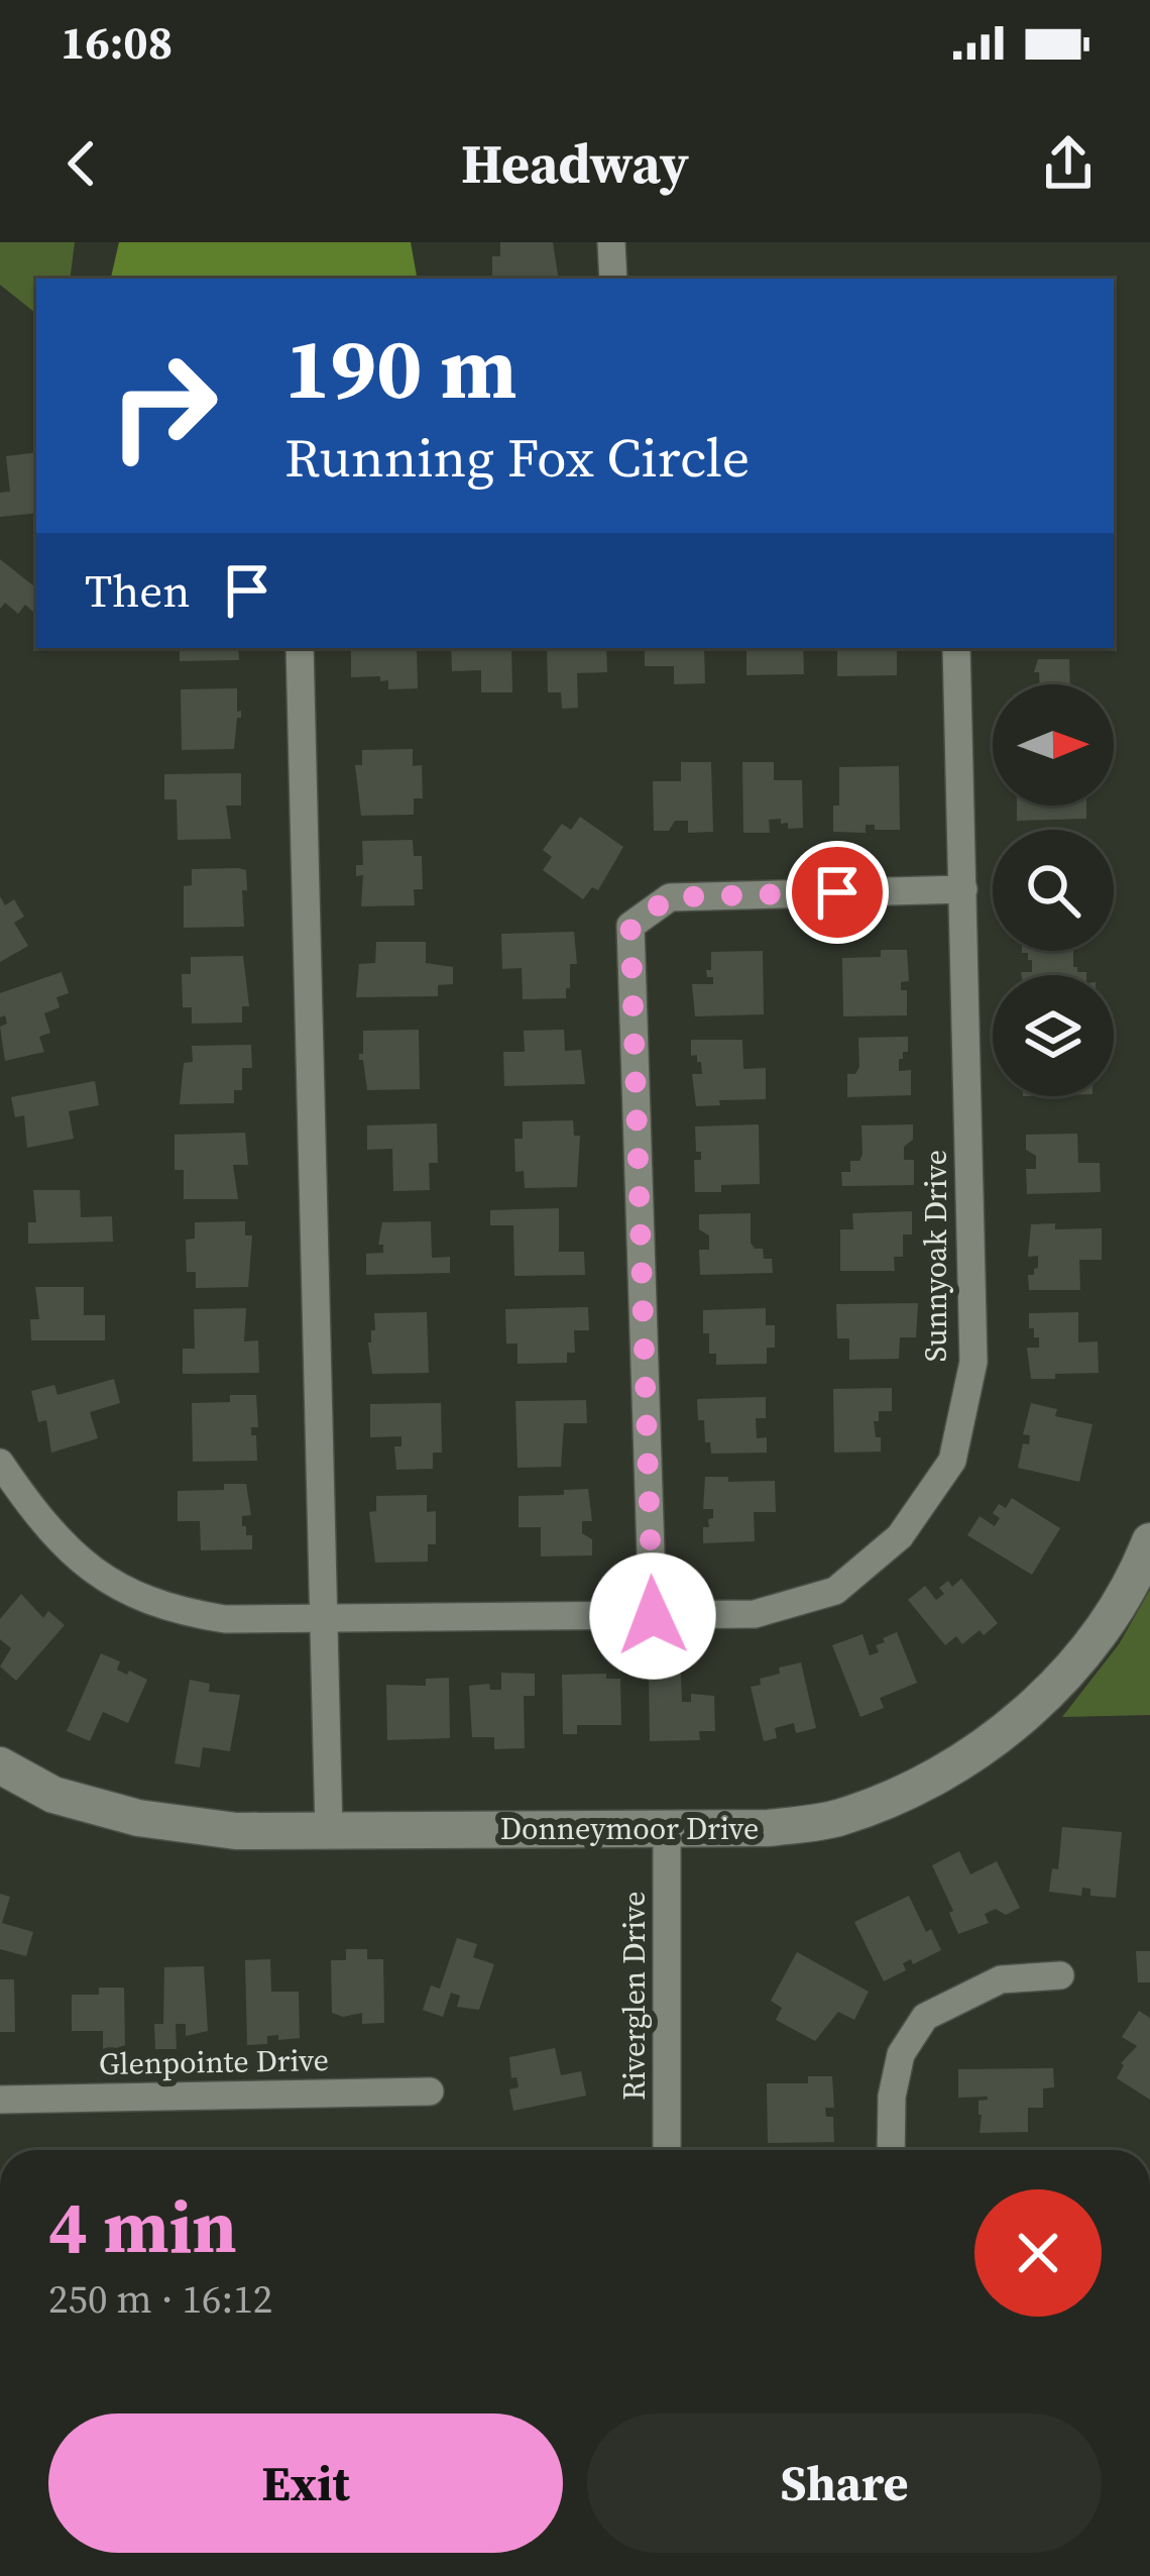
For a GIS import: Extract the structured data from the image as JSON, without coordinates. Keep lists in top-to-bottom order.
{
  "streets": {
    "street": [
      "Sunnyoak Drive",
      "Donneymoor Drive",
      "Riverglen Drive",
      "Glenpointe Drive"
    ]
  },
  "crossings": [
    ["Donneymoor Drive", "Riverglen Drive"]
  ],
  "north": "right",
  "page": {
    "status": "16:08",
    "header": "Headway",
    "turn": ["190 m", "Running Fox Circle"],
    "then": "Then",
    "heading": ["4 min", "250 m · 16:12"],
    "buttons": ["Exit", "Share"]
  }
}
